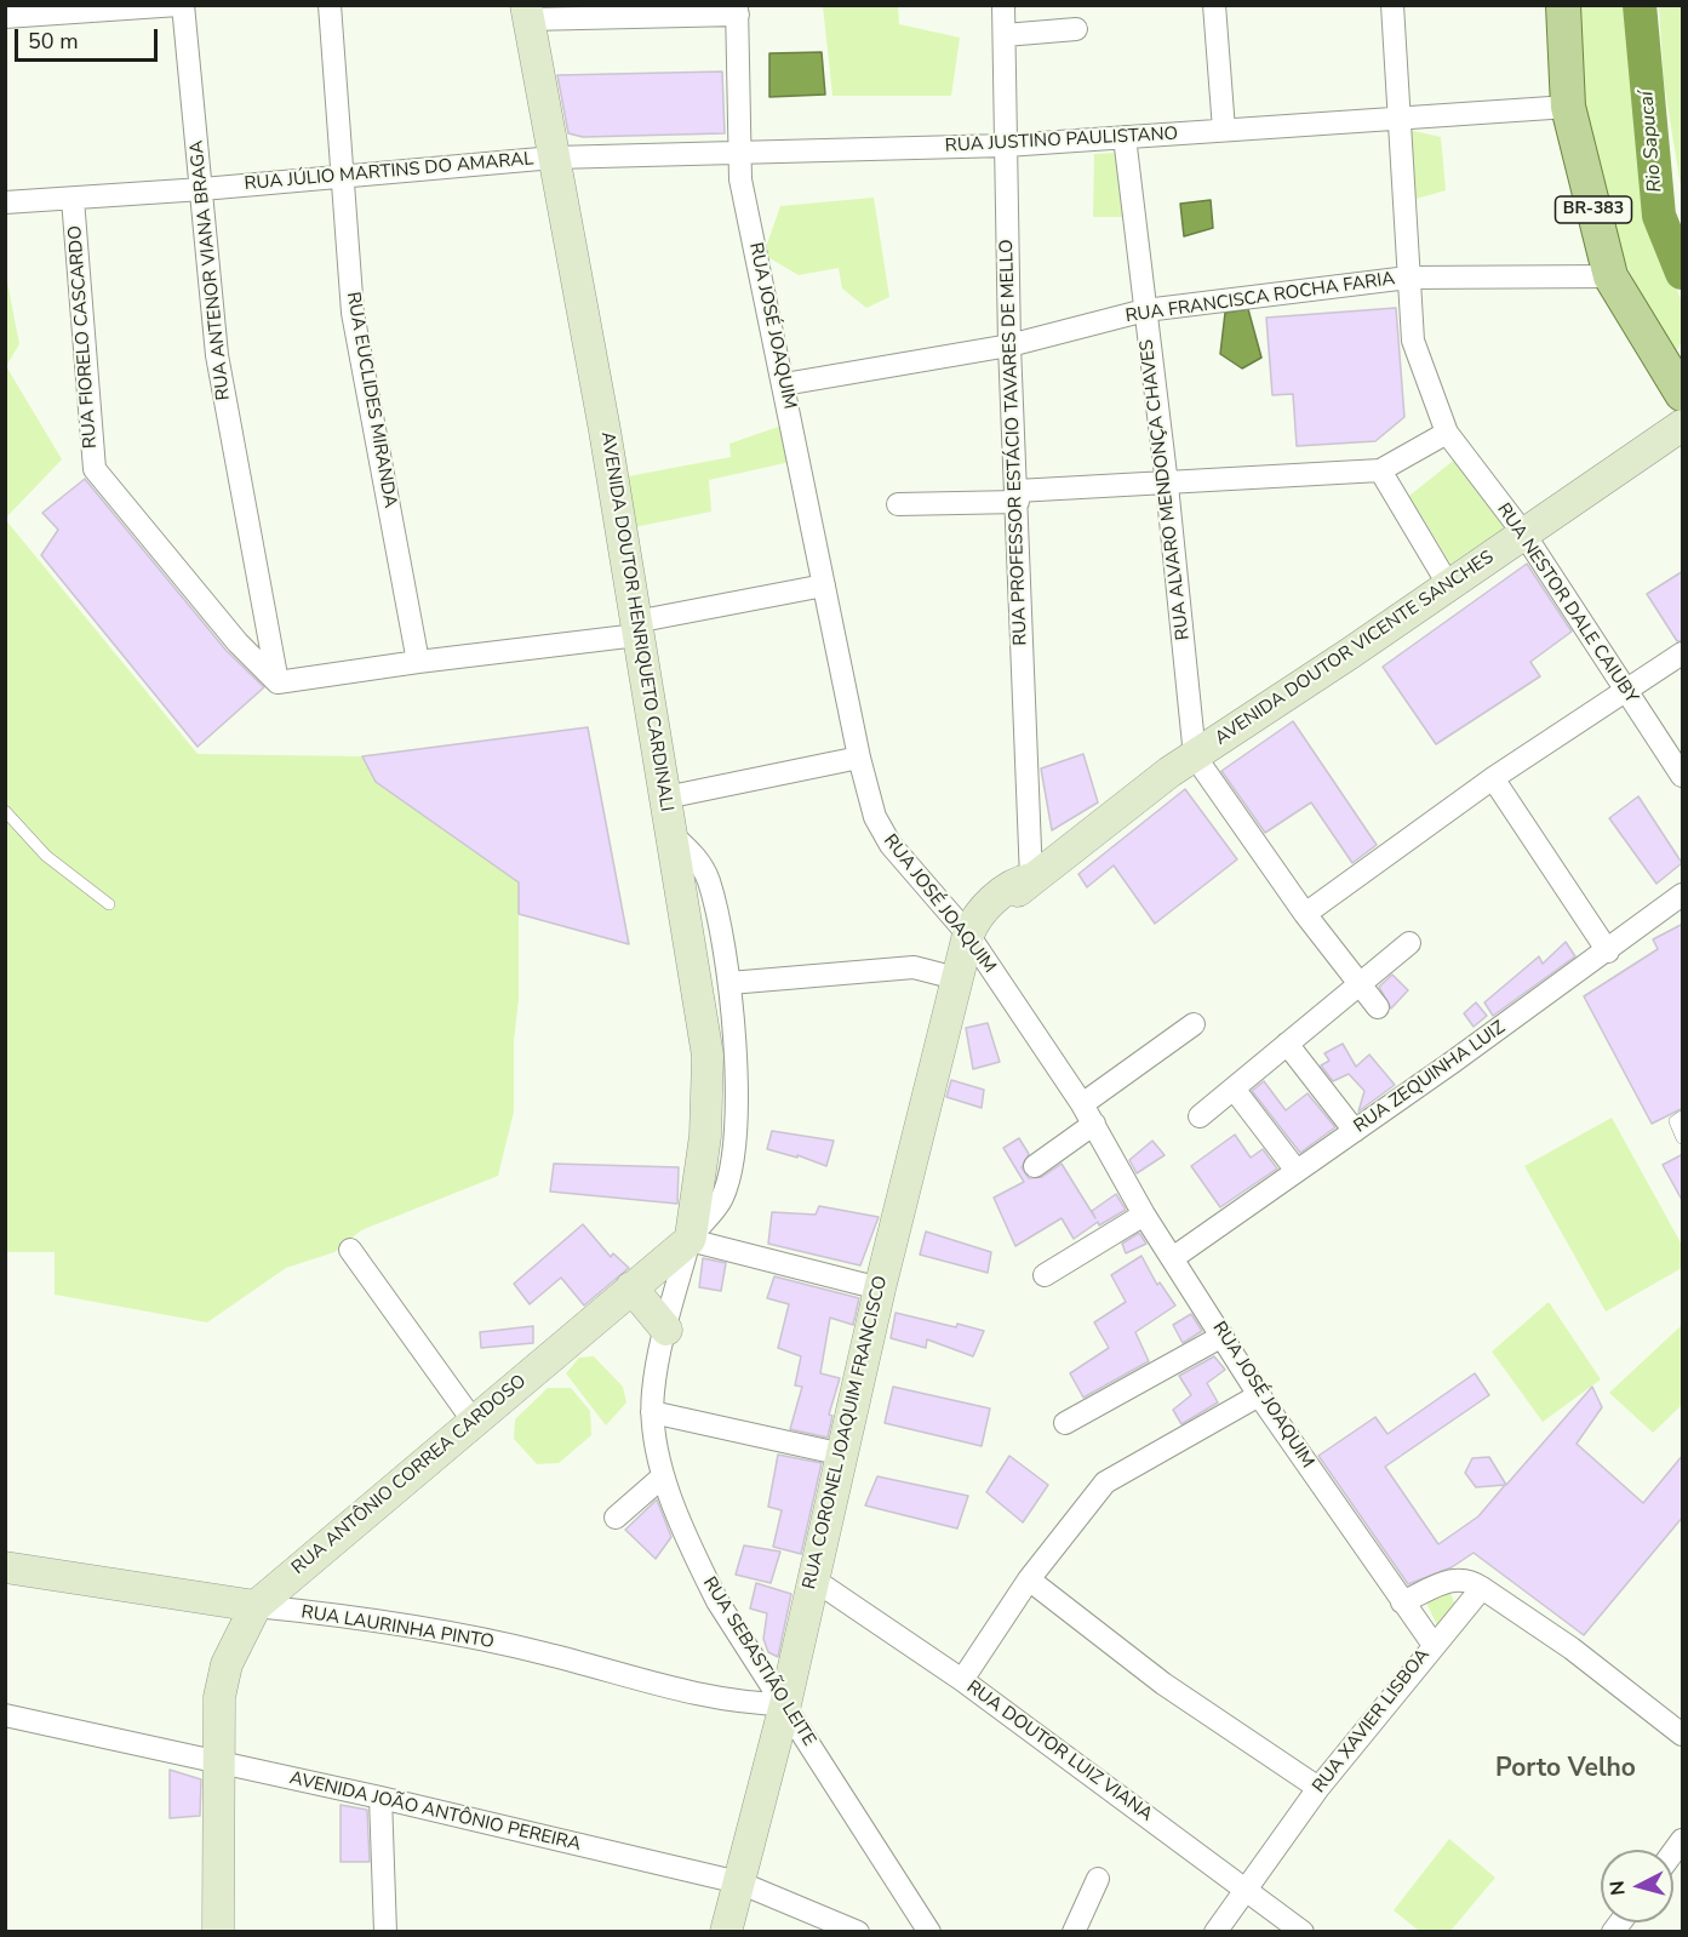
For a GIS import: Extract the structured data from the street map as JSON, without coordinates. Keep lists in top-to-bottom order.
{
  "streets": {
    "main road": [
      "BR-383",
      "AVENIDA DOUTOR HENRIQUETO CARDINALI",
      "AVENIDA DOUTOR VICENTE SANCHES",
      "RUA CORONEL JOAQUIM FRANCISCO",
      "RUA ANTÔNIO CORREA CARDOSO",
      "RUA LAURINHA PINTO"
    ],
    "street": [
      "RUA JUSTINO PAULISTANO",
      "RUA JÚLIO MARTINS DO AMARAL",
      "RUA ANTENOR VIANA BRAGA",
      "RUA FRANCISCA ROCHA FARIA",
      "RUA JOSÉ JOAQUIM",
      "RUA FIORELO CASCARDO",
      "RUA EUCLIDES MIRANDA",
      "RUA PROFESSOR ESTÁCIO TAVARES DE MELLO",
      "RUA ALVARO MENDONÇA CHAVES",
      "RUA NESTOR DALE CAIUBY",
      "RUA ZEQUINHA LUIZ",
      "RUA SEBASTIÃO LEITE",
      "RUA XAVIER LISBOA",
      "RUA DOUTOR LUIZ VIANA",
      "AVENIDA JOÃO ANTÔNIO PEREIRA"
    ]
  },
  "crossings": [
    ["RUA JUSTINO PAULISTANO", "RUA JÚLIO MARTINS DO AMARAL"],
    ["RUA JUSTINO PAULISTANO", "BR-383"],
    ["RUA JUSTINO PAULISTANO", "RUA JOSÉ JOAQUIM"],
    ["RUA JUSTINO PAULISTANO", "RUA PROFESSOR ESTÁCIO TAVARES DE MELLO"],
    ["RUA JUSTINO PAULISTANO", "RUA ALVARO MENDONÇA CHAVES"],
    ["RUA JUSTINO PAULISTANO", "RUA NESTOR DALE CAIUBY"],
    ["RUA JUSTINO PAULISTANO", "AVENIDA DOUTOR HENRIQUETO CARDINALI"],
    ["RUA JÚLIO MARTINS DO AMARAL", "RUA ANTENOR VIANA BRAGA"],
    ["RUA JÚLIO MARTINS DO AMARAL", "RUA FIORELO CASCARDO"],
    ["RUA JÚLIO MARTINS DO AMARAL", "RUA EUCLIDES MIRANDA"],
    ["RUA JÚLIO MARTINS DO AMARAL", "AVENIDA DOUTOR HENRIQUETO CARDINALI"],
    ["BR-383", "RUA FRANCISCA ROCHA FARIA"],
    ["RUA ANTENOR VIANA BRAGA", "RUA FIORELO CASCARDO"],
    ["RUA FRANCISCA ROCHA FARIA", "RUA JOSÉ JOAQUIM"],
    ["RUA FRANCISCA ROCHA FARIA", "RUA PROFESSOR ESTÁCIO TAVARES DE MELLO"],
    ["RUA FRANCISCA ROCHA FARIA", "RUA ALVARO MENDONÇA CHAVES"],
    ["RUA FRANCISCA ROCHA FARIA", "RUA NESTOR DALE CAIUBY"],
    ["RUA JOSÉ JOAQUIM", "AVENIDA DOUTOR VICENTE SANCHES"],
    ["RUA JOSÉ JOAQUIM", "RUA ZEQUINHA LUIZ"],
    ["RUA JOSÉ JOAQUIM", "RUA CORONEL JOAQUIM FRANCISCO"],
    ["RUA JOSÉ JOAQUIM", "RUA XAVIER LISBOA"],
    ["RUA PROFESSOR ESTÁCIO TAVARES DE MELLO", "AVENIDA DOUTOR VICENTE SANCHES"],
    ["RUA ALVARO MENDONÇA CHAVES", "AVENIDA DOUTOR VICENTE SANCHES"],
    ["RUA NESTOR DALE CAIUBY", "AVENIDA DOUTOR VICENTE SANCHES"],
    ["AVENIDA DOUTOR HENRIQUETO CARDINALI", "RUA ANTÔNIO CORREA CARDOSO"],
    ["AVENIDA DOUTOR HENRIQUETO CARDINALI", "RUA SEBASTIÃO LEITE"],
    ["AVENIDA DOUTOR VICENTE SANCHES", "RUA CORONEL JOAQUIM FRANCISCO"],
    ["RUA CORONEL JOAQUIM FRANCISCO", "RUA LAURINHA PINTO"],
    ["RUA CORONEL JOAQUIM FRANCISCO", "RUA SEBASTIÃO LEITE"],
    ["RUA CORONEL JOAQUIM FRANCISCO", "RUA DOUTOR LUIZ VIANA"],
    ["RUA CORONEL JOAQUIM FRANCISCO", "AVENIDA JOÃO ANTÔNIO PEREIRA"],
    ["RUA ANTÔNIO CORREA CARDOSO", "RUA LAURINHA PINTO"],
    ["RUA ANTÔNIO CORREA CARDOSO", "RUA SEBASTIÃO LEITE"],
    ["RUA ANTÔNIO CORREA CARDOSO", "AVENIDA JOÃO ANTÔNIO PEREIRA"],
    ["RUA LAURINHA PINTO", "RUA SEBASTIÃO LEITE"],
    ["RUA XAVIER LISBOA", "RUA DOUTOR LUIZ VIANA"]
  ],
  "districts": ["Porto Velho"],
  "water": ["Rio Sapucaí"],
  "scale_bar": "50 m",
  "north": "left"
}
